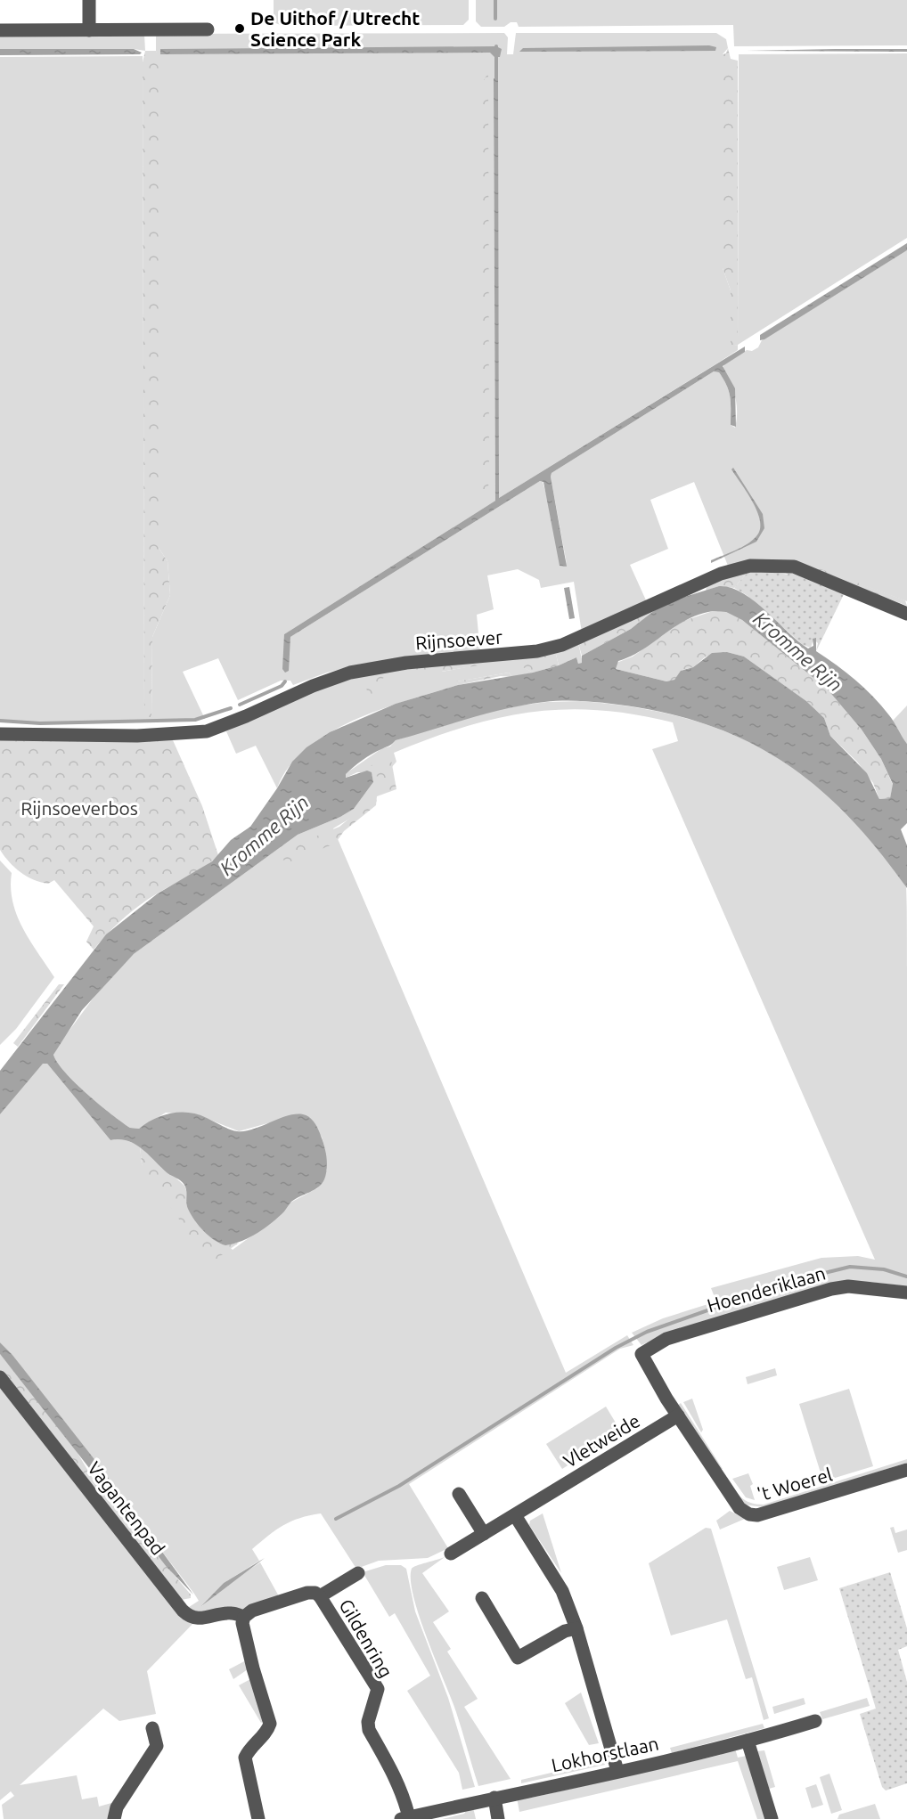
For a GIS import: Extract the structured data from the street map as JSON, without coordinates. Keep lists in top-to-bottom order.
{
  "streets": {
    "street": [
      "Rijnsoever",
      "Hoenderiklaan",
      "Vletweide",
      "'t Woerel",
      "Vagantenpad",
      "Gildenring",
      "Lokhorstlaan"
    ]
  },
  "crossings": [
    ["Hoenderiklaan", "Vletweide"],
    ["Hoenderiklaan", "'t Woerel"],
    ["Vletweide", "'t Woerel"],
    ["Vagantenpad", "Gildenring"],
    ["Gildenring", "Lokhorstlaan"]
  ],
  "water": ["Kromme Rijn"],
  "parks": ["Rijnsoeverbos"],
  "places": ["De Uithof / Utrecht Science Park"]
}
